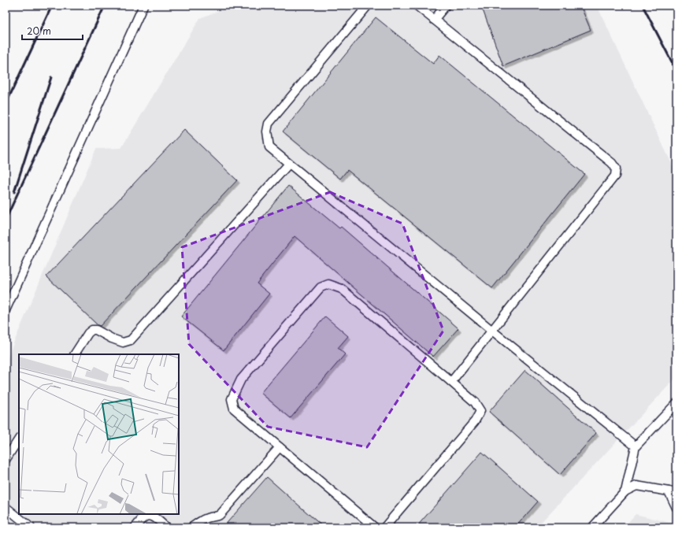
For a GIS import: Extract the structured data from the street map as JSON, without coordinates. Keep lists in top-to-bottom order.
{
  "scale_bar": "20 m"
}
